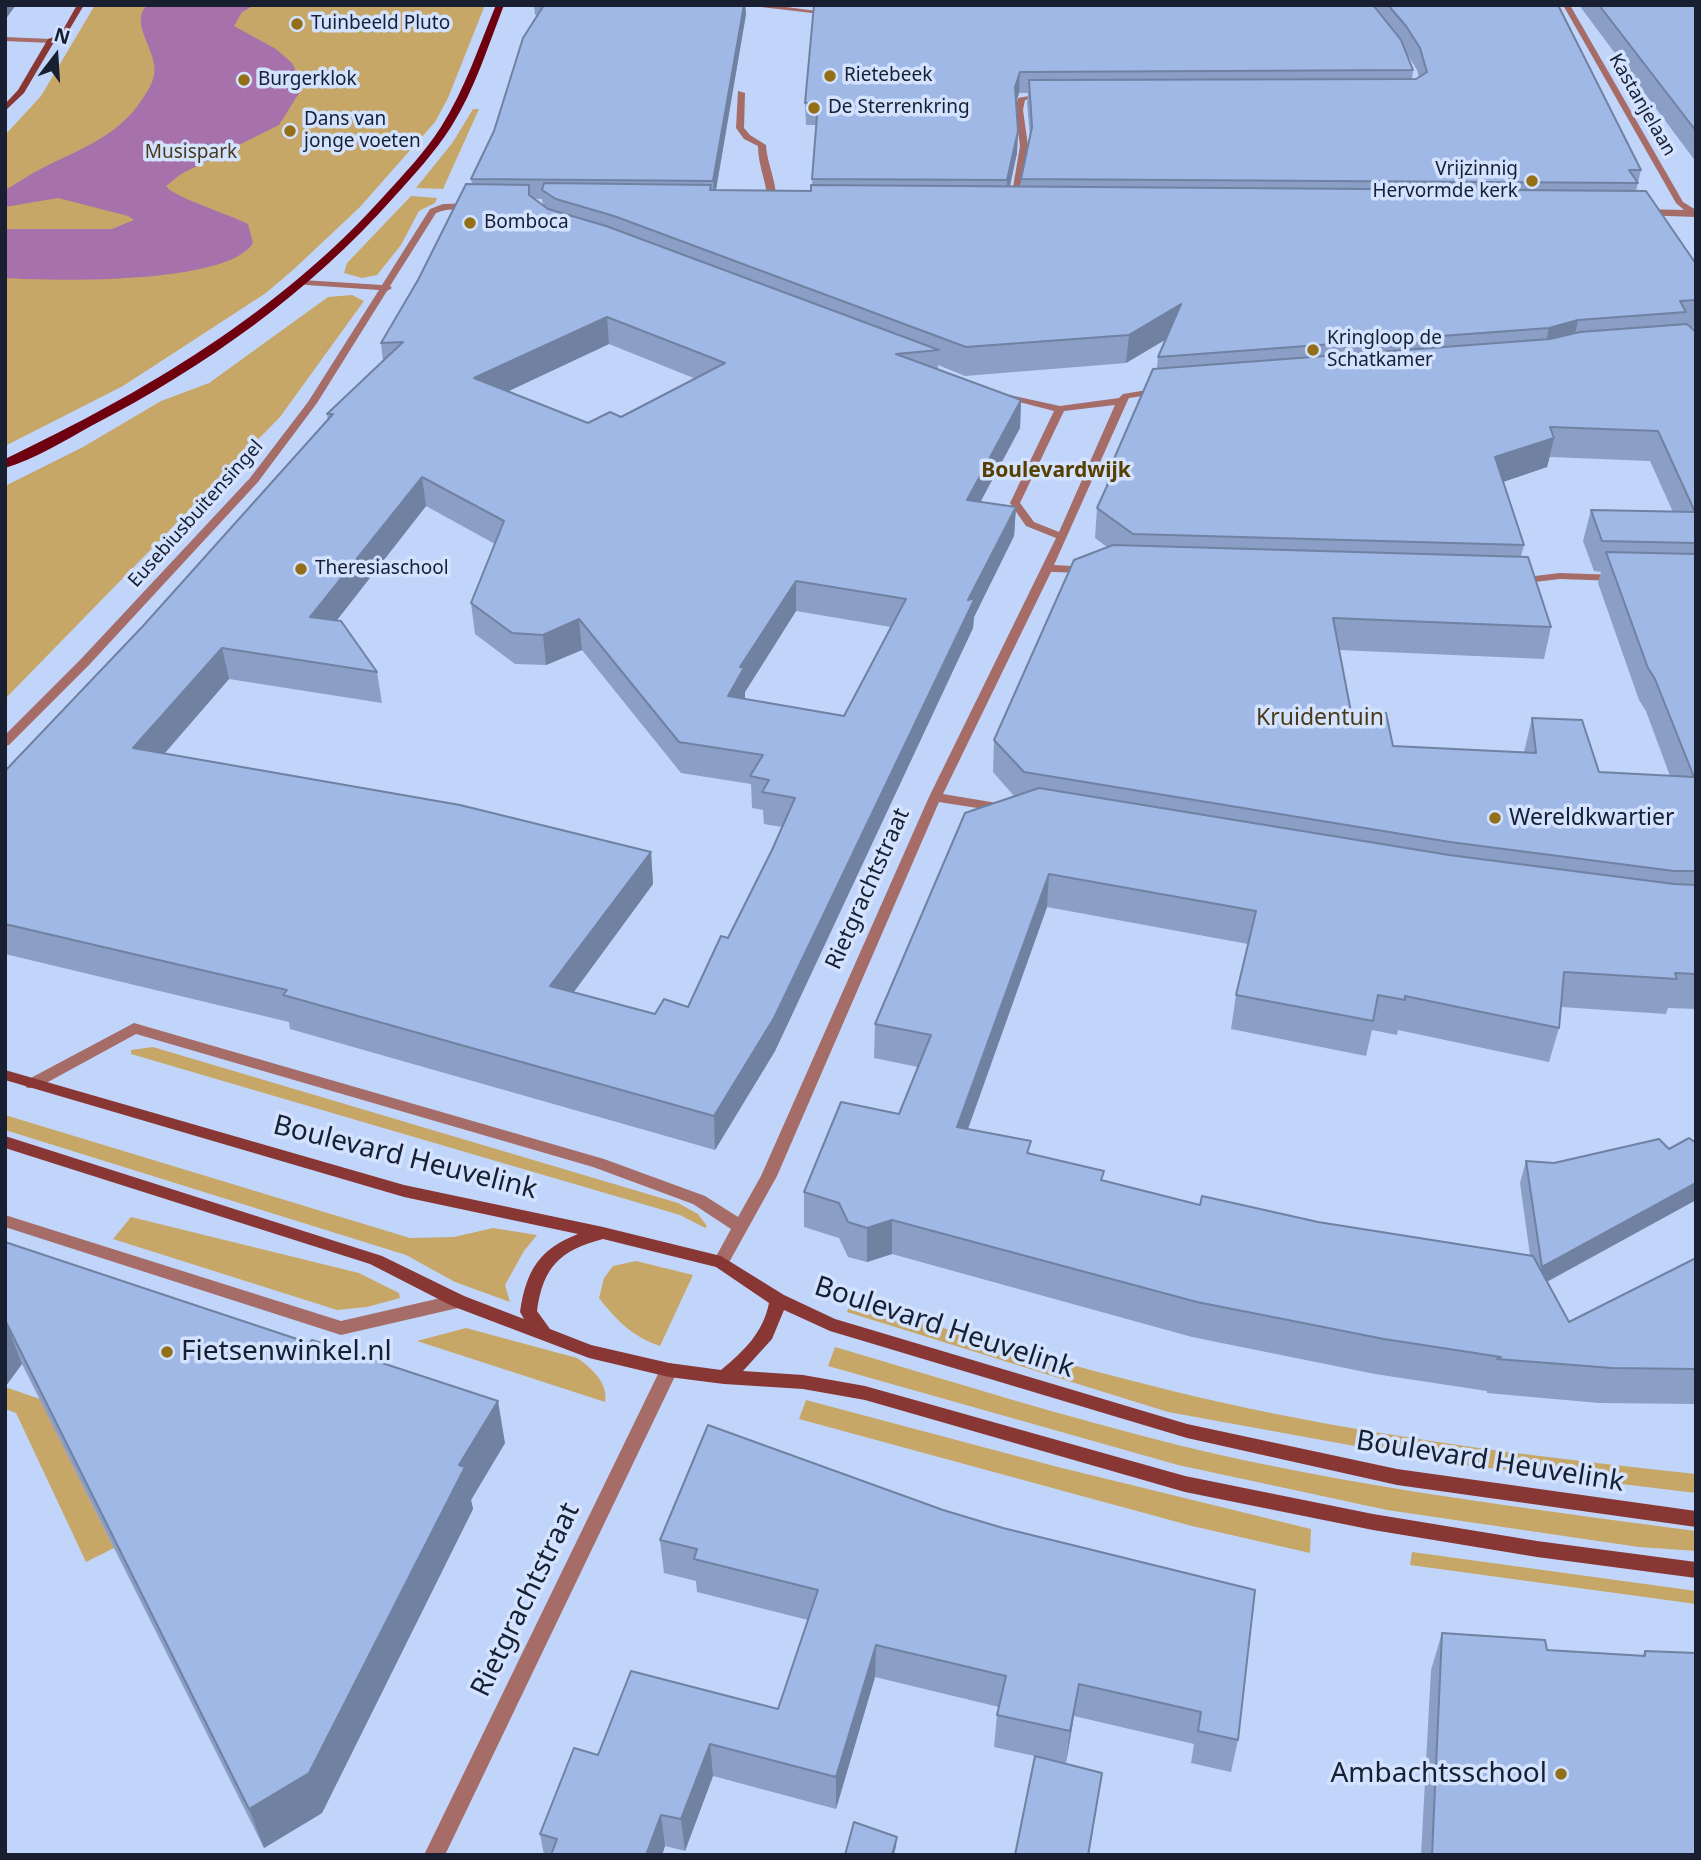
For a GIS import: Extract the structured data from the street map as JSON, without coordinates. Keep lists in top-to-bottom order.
{
  "streets": {
    "main road": ["Boulevard Heuvelink"],
    "street": ["Kastanjelaan", "Eusebiusbuitensingel", "Rietgrachtstraat"]
  },
  "crossings": [
    ["Rietgrachtstraat", "Boulevard Heuvelink"]
  ],
  "districts": ["Boulevardwijk"],
  "parks": ["Musispark", "Kruidentuin"],
  "places": [
    "Tuinbeeld Pluto",
    "Rietebeek",
    "Burgerklok",
    "De Sterrenkring",
    "Dans van jonge voeten",
    "Vrijzinnig Hervormde kerk",
    "Bomboca",
    "Kringloop de Schatkamer",
    "Theresiaschool",
    "Wereldkwartier",
    "Fietsenwinkel.nl",
    "Ambachtsschool"
  ],
  "north": "top"
}
